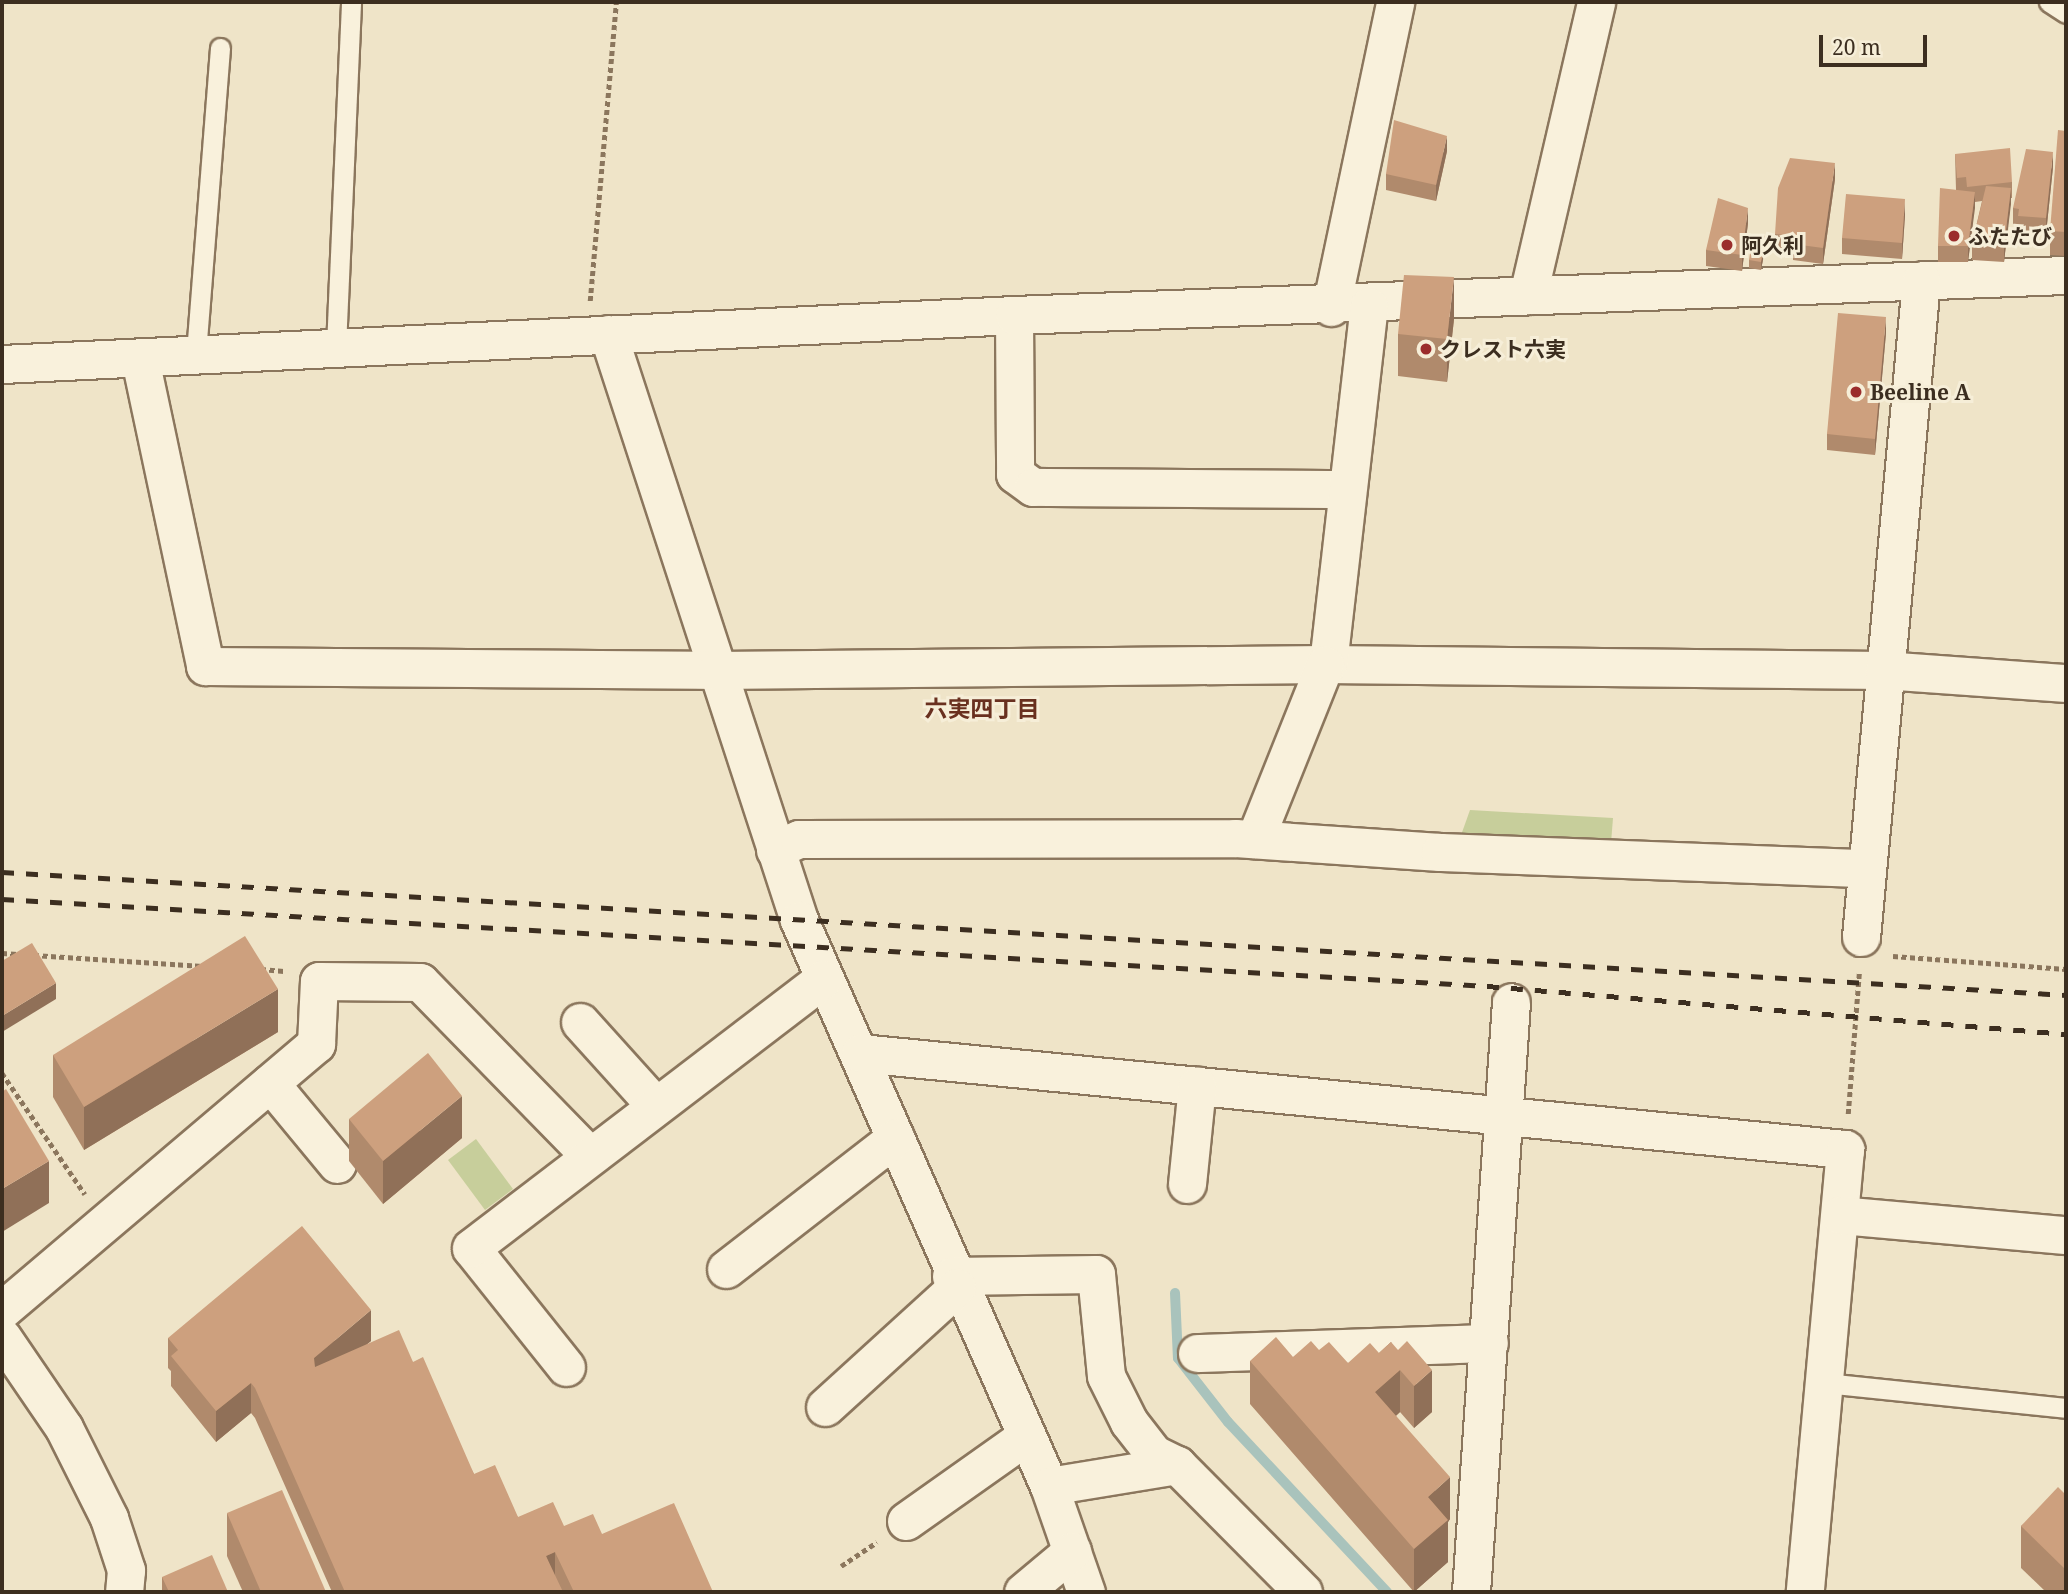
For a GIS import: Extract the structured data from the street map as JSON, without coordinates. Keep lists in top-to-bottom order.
{
  "districts": ["六実四丁目"],
  "places": [
    "ふたたび",
    "阿久利",
    "クレスト六実",
    "Beeline A"
  ],
  "scale_bar": "20 m"
}
